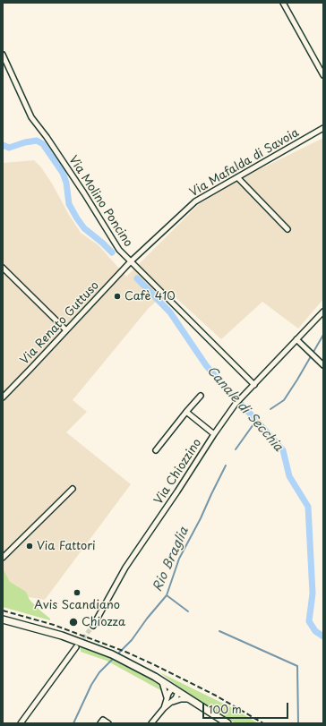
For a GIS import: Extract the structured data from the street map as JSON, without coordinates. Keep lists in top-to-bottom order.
{
  "streets": {
    "street": [
      "Via Mafalda di Savoia",
      "Via Molino Poncino",
      "Via Renato Guttuso",
      "Via Chiozzino"
    ]
  },
  "crossings": [
    ["Via Mafalda di Savoia", "Via Molino Poncino"],
    ["Via Mafalda di Savoia", "Via Renato Guttuso"],
    ["Via Molino Poncino", "Via Renato Guttuso"],
    ["Via Molino Poncino", "Via Chiozzino"]
  ],
  "water": ["Canale di Secchia", "Rio Braglia"],
  "places": [
    "Cafè 410",
    "Via Fattori",
    "Avis Scandiano",
    "Chiozza"
  ],
  "scale_bar": "100 m"
}
